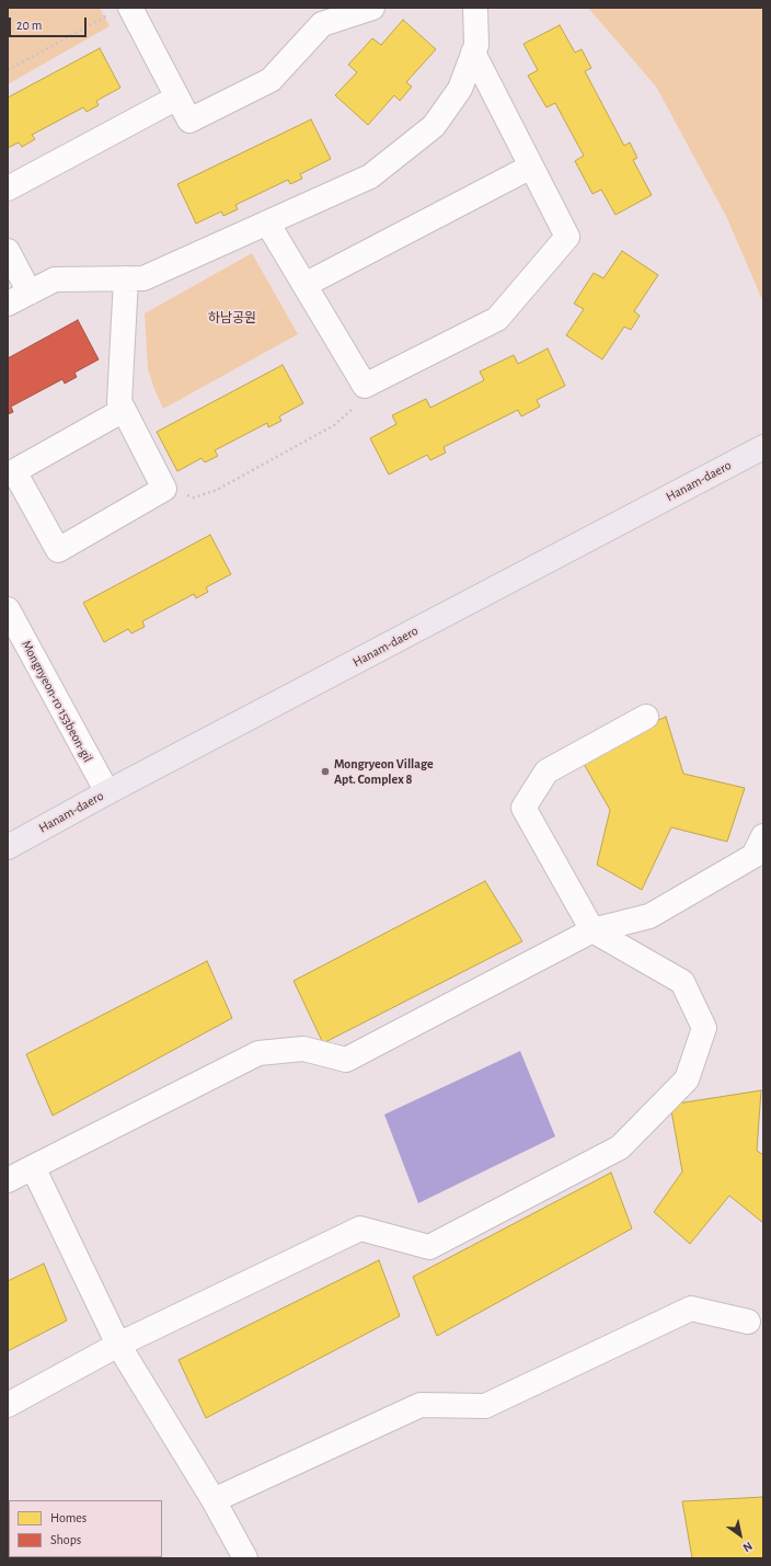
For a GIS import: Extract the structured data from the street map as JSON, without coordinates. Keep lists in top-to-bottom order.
{
  "streets": {
    "main road": ["Hanam-daero"],
    "street": ["Mongnyeon-ro 153beon-gil"]
  },
  "crossings": [
    ["Hanam-daero", "Mongnyeon-ro 153beon-gil"]
  ],
  "parks": ["하남공원"],
  "places": ["Mongryeon Village Apt. Complex 8"],
  "legend": ["Homes", "Shops"],
  "scale_bar": "20 m",
  "north": "bottom right"
}
